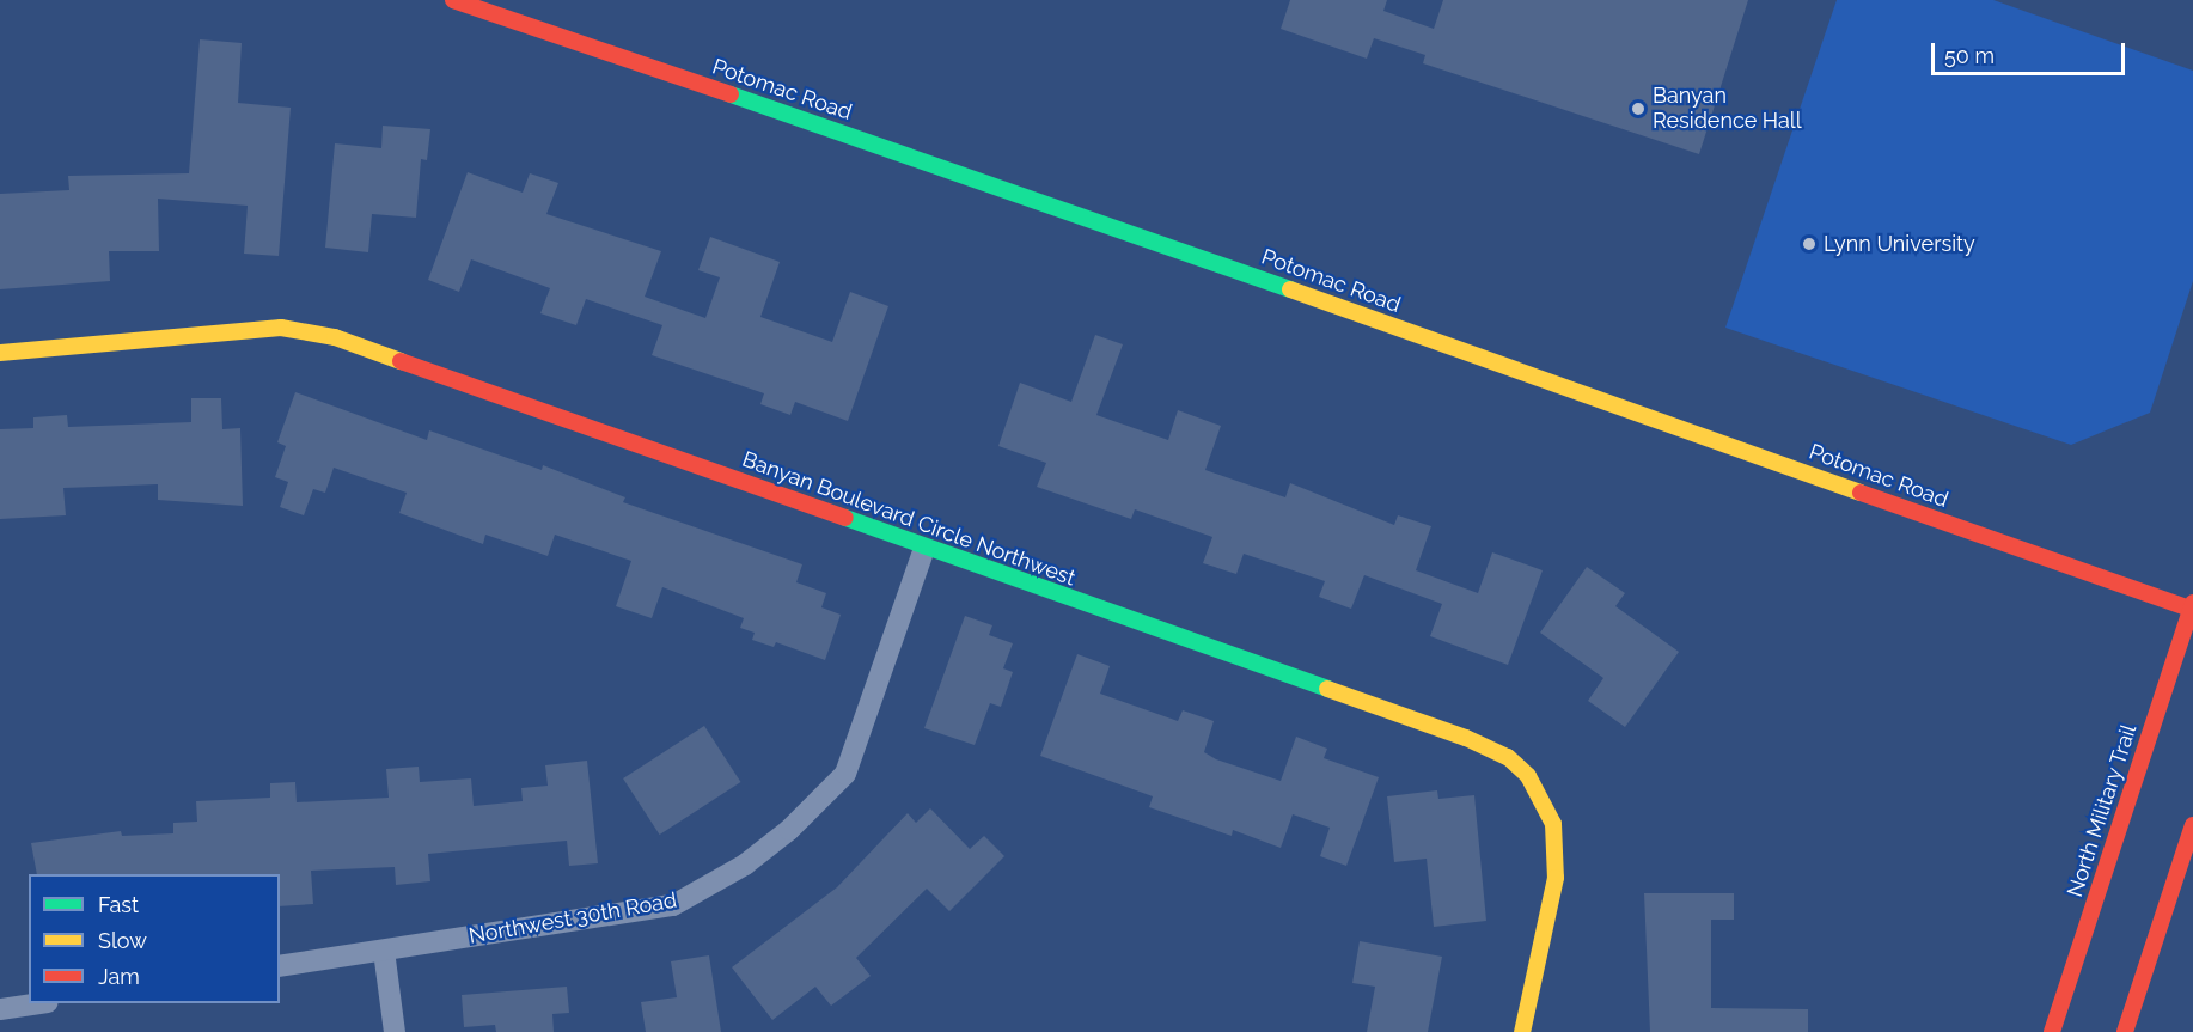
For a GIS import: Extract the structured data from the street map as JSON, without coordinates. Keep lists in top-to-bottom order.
{
  "streets": {
    "street": [
      "Potomac Road",
      "Banyan Boulevard Circle Northwest",
      "North Military Trail",
      "Northwest 30th Road"
    ]
  },
  "crossings": [
    ["Potomac Road", "North Military Trail"],
    ["Banyan Boulevard Circle Northwest", "Northwest 30th Road"]
  ],
  "places": ["Banyan Residence Hall", "Lynn University"],
  "legend": ["Fast", "Slow", "Jam"],
  "scale_bar": "50 m"
}
